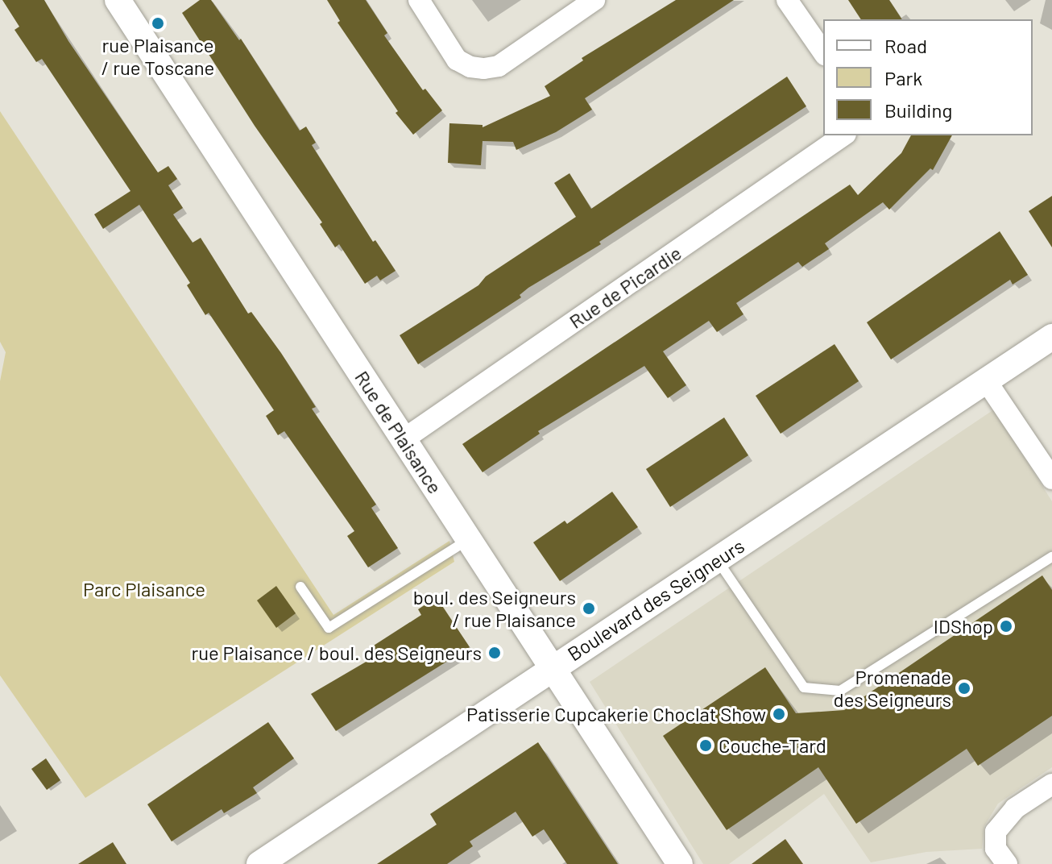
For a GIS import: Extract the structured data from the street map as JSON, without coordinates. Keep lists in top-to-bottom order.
{
  "streets": {
    "street": ["Rue de Picardie", "Rue de Plaisance", "Boulevard des Seigneurs"]
  },
  "crossings": [
    ["Rue de Picardie", "Rue de Plaisance"],
    ["Rue de Plaisance", "Boulevard des Seigneurs"]
  ],
  "parks": ["Parc Plaisance"],
  "places": [
    "rue Plaisance / rue Toscane",
    "boul. des Seigneurs / rue Plaisance",
    "IDShop",
    "rue Plaisance / boul. des Seigneurs",
    "Promenade des Seigneurs",
    "Patisserie Cupcakerie Choclat Show",
    "Couche-Tard"
  ],
  "legend": ["Road", "Park", "Building"]
}
